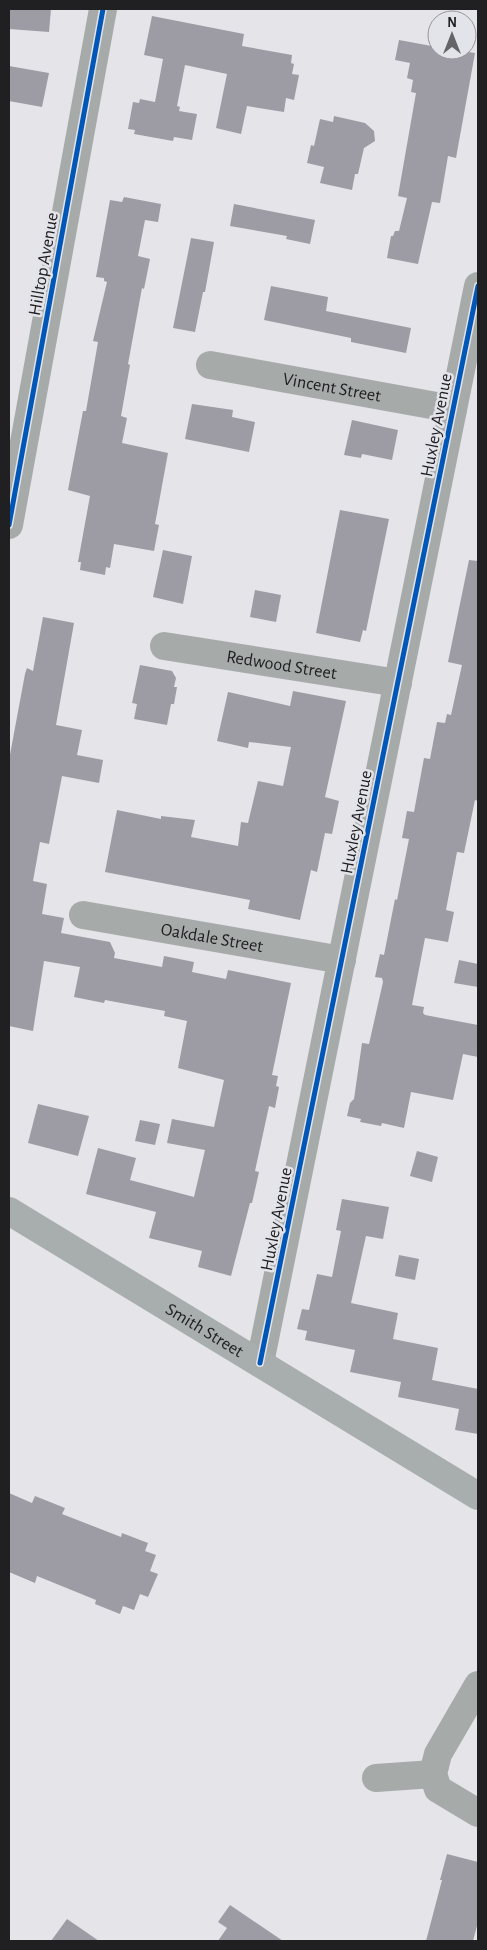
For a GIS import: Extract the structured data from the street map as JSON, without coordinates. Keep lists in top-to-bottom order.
{
  "streets": {
    "main road": ["Smith Street"],
    "street": [
      "Hilltop Avenue",
      "Vincent Street",
      "Huxley Avenue",
      "Redwood Street",
      "Oakdale Street"
    ]
  },
  "crossings": [
    ["Vincent Street", "Huxley Avenue"],
    ["Huxley Avenue", "Redwood Street"],
    ["Huxley Avenue", "Oakdale Street"],
    ["Huxley Avenue", "Smith Street"]
  ],
  "north": "top"
}
